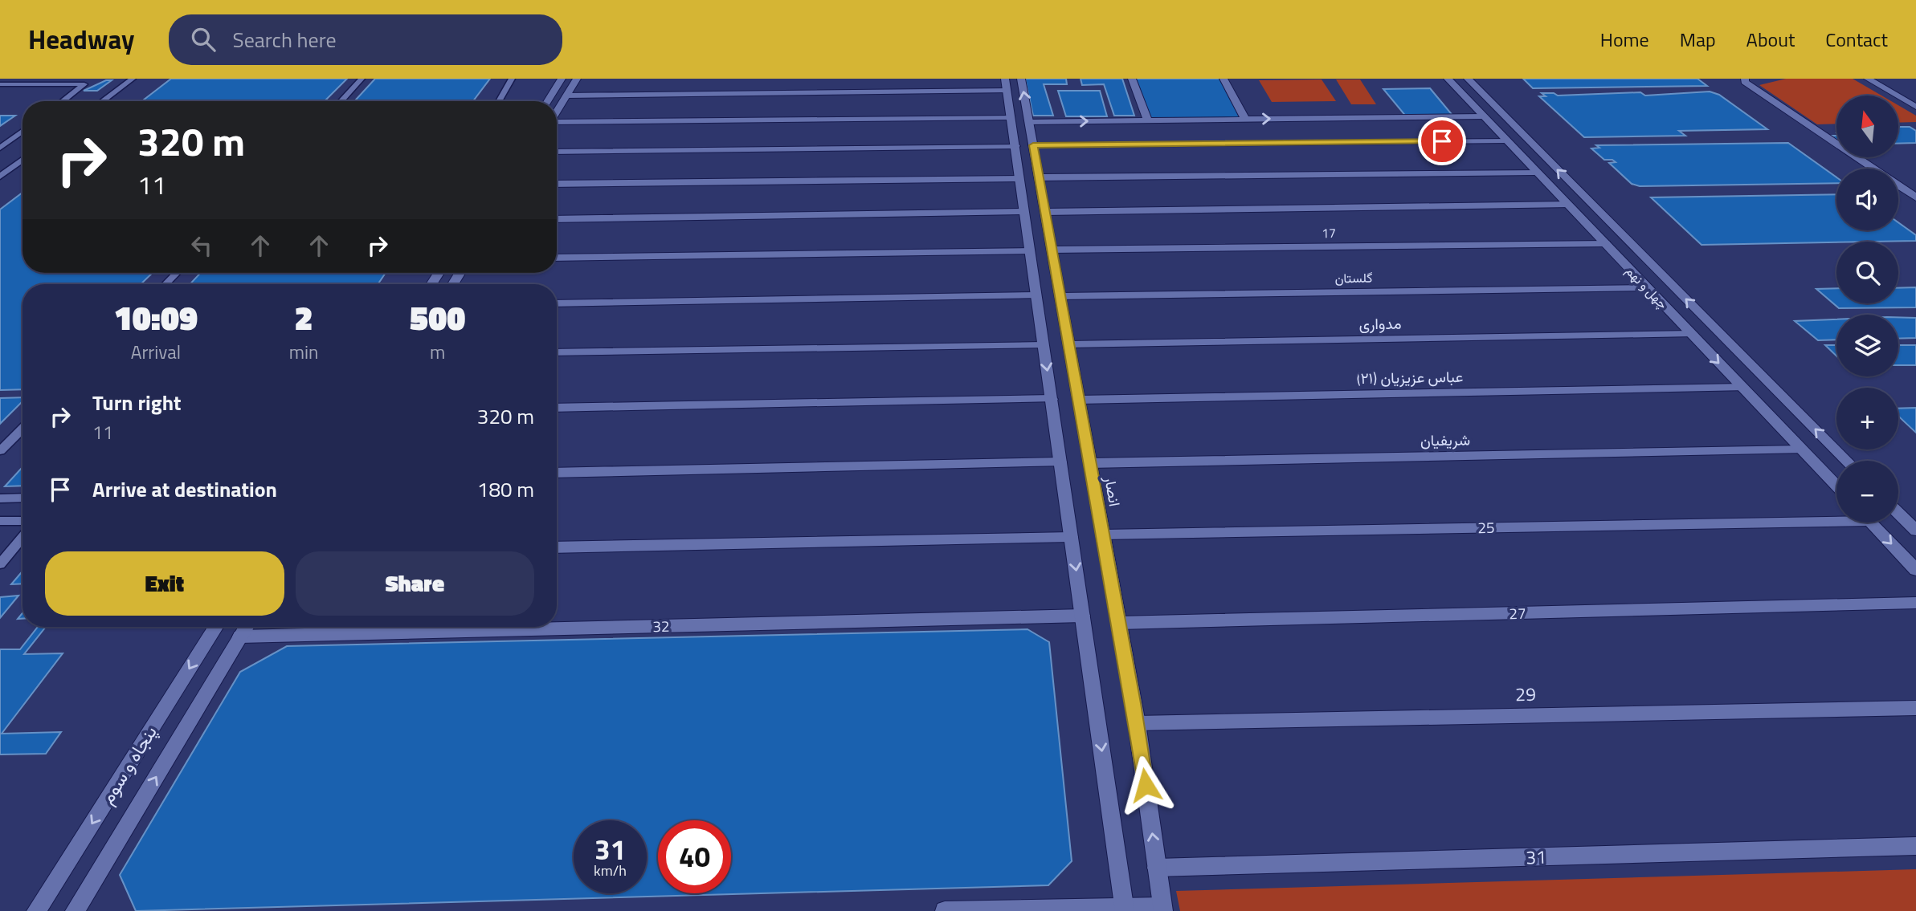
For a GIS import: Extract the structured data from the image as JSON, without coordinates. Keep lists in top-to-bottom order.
{
  "streets": {
    "street": [
      "17",
      "گلستان",
      "چهل و نهم",
      "مدواری",
      "عباس عزیزیان (۲۱)",
      "شریفیان",
      "انصار",
      "25",
      "27",
      "32",
      "29",
      "پنجاه و سوم",
      "31"
    ]
  },
  "crossings": [
    ["17", "چهل و نهم"],
    ["17", "انصار"],
    ["گلستان", "چهل و نهم"],
    ["گلستان", "انصار"],
    ["چهل و نهم", "مدواری"],
    ["چهل و نهم", "عباس عزیزیان (۲۱)"],
    ["چهل و نهم", "شریفیان"],
    ["مدواری", "انصار"],
    ["عباس عزیزیان (۲۱)", "انصار"],
    ["شریفیان", "انصار"],
    ["انصار", "25"],
    ["انصار", "27"],
    ["انصار", "29"],
    ["انصار", "31"],
    ["32", "پنجاه و سوم"]
  ],
  "north": "top",
  "page": {
    "header": "Headway",
    "search": "Search here",
    "nav": [
      "Home",
      "Map",
      "About",
      "Contact"
    ],
    "map_buttons": ["+", "−"],
    "turn": ["320 m", "11"],
    "eta": [
      "10:09",
      "Arrival",
      "2",
      "min",
      "500",
      "m"
    ],
    "list": [
      {
        "name": "Turn right",
        "note": "11",
        "value": "320 m"
      },
      {
        "name": "Arrive at destination",
        "value": "180 m"
      }
    ],
    "buttons": ["Exit", "Share"],
    "speed": "31 km/h",
    "limit": "40"
  }
}
